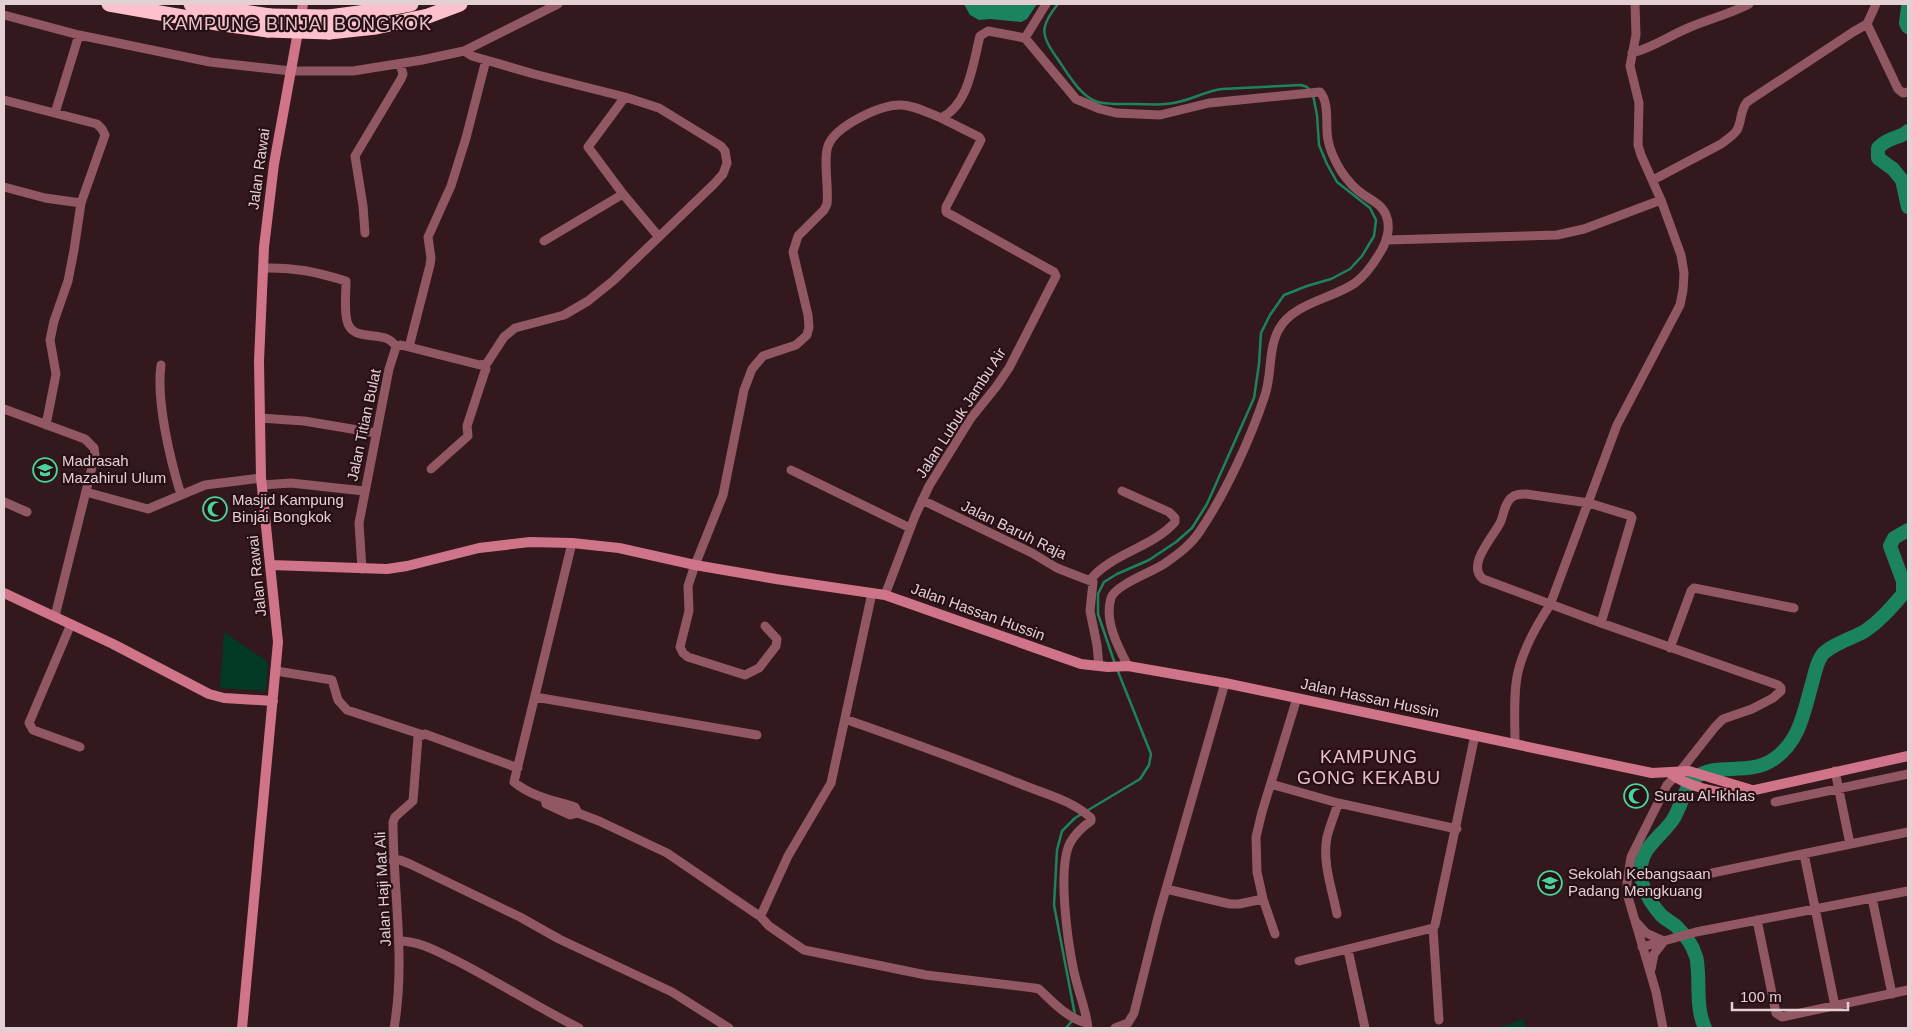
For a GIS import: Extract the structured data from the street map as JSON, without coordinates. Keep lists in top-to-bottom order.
{
  "streets": {
    "street": [
      "Jalan Rawai",
      "Jalan Lubuk Jambu Air",
      "Jalan Titian Bulat",
      "Jalan Baruh Raja",
      "Jalan Hassan Hussin",
      "Jalan Haji Mat Ali"
    ]
  },
  "crossings": [
    ["Jalan Rawai", "Jalan Hassan Hussin"],
    ["Jalan Lubuk Jambu Air", "Jalan Baruh Raja"],
    ["Jalan Lubuk Jambu Air", "Jalan Hassan Hussin"],
    ["Jalan Titian Bulat", "Jalan Hassan Hussin"]
  ],
  "districts": ["KAMPUNG BINJAI BONGKOK", "KAMPUNG GONG KEKABU"],
  "places": {
    "school or university": ["Madrasah Mazahirul Ulum", "Sekolah Kebangsaan Padang Mengkuang"],
    "mosque": ["Masjid Kampung Binjai Bongkok", "Surau Al-Ikhlas"]
  },
  "scale_bar": "100 m"
}
